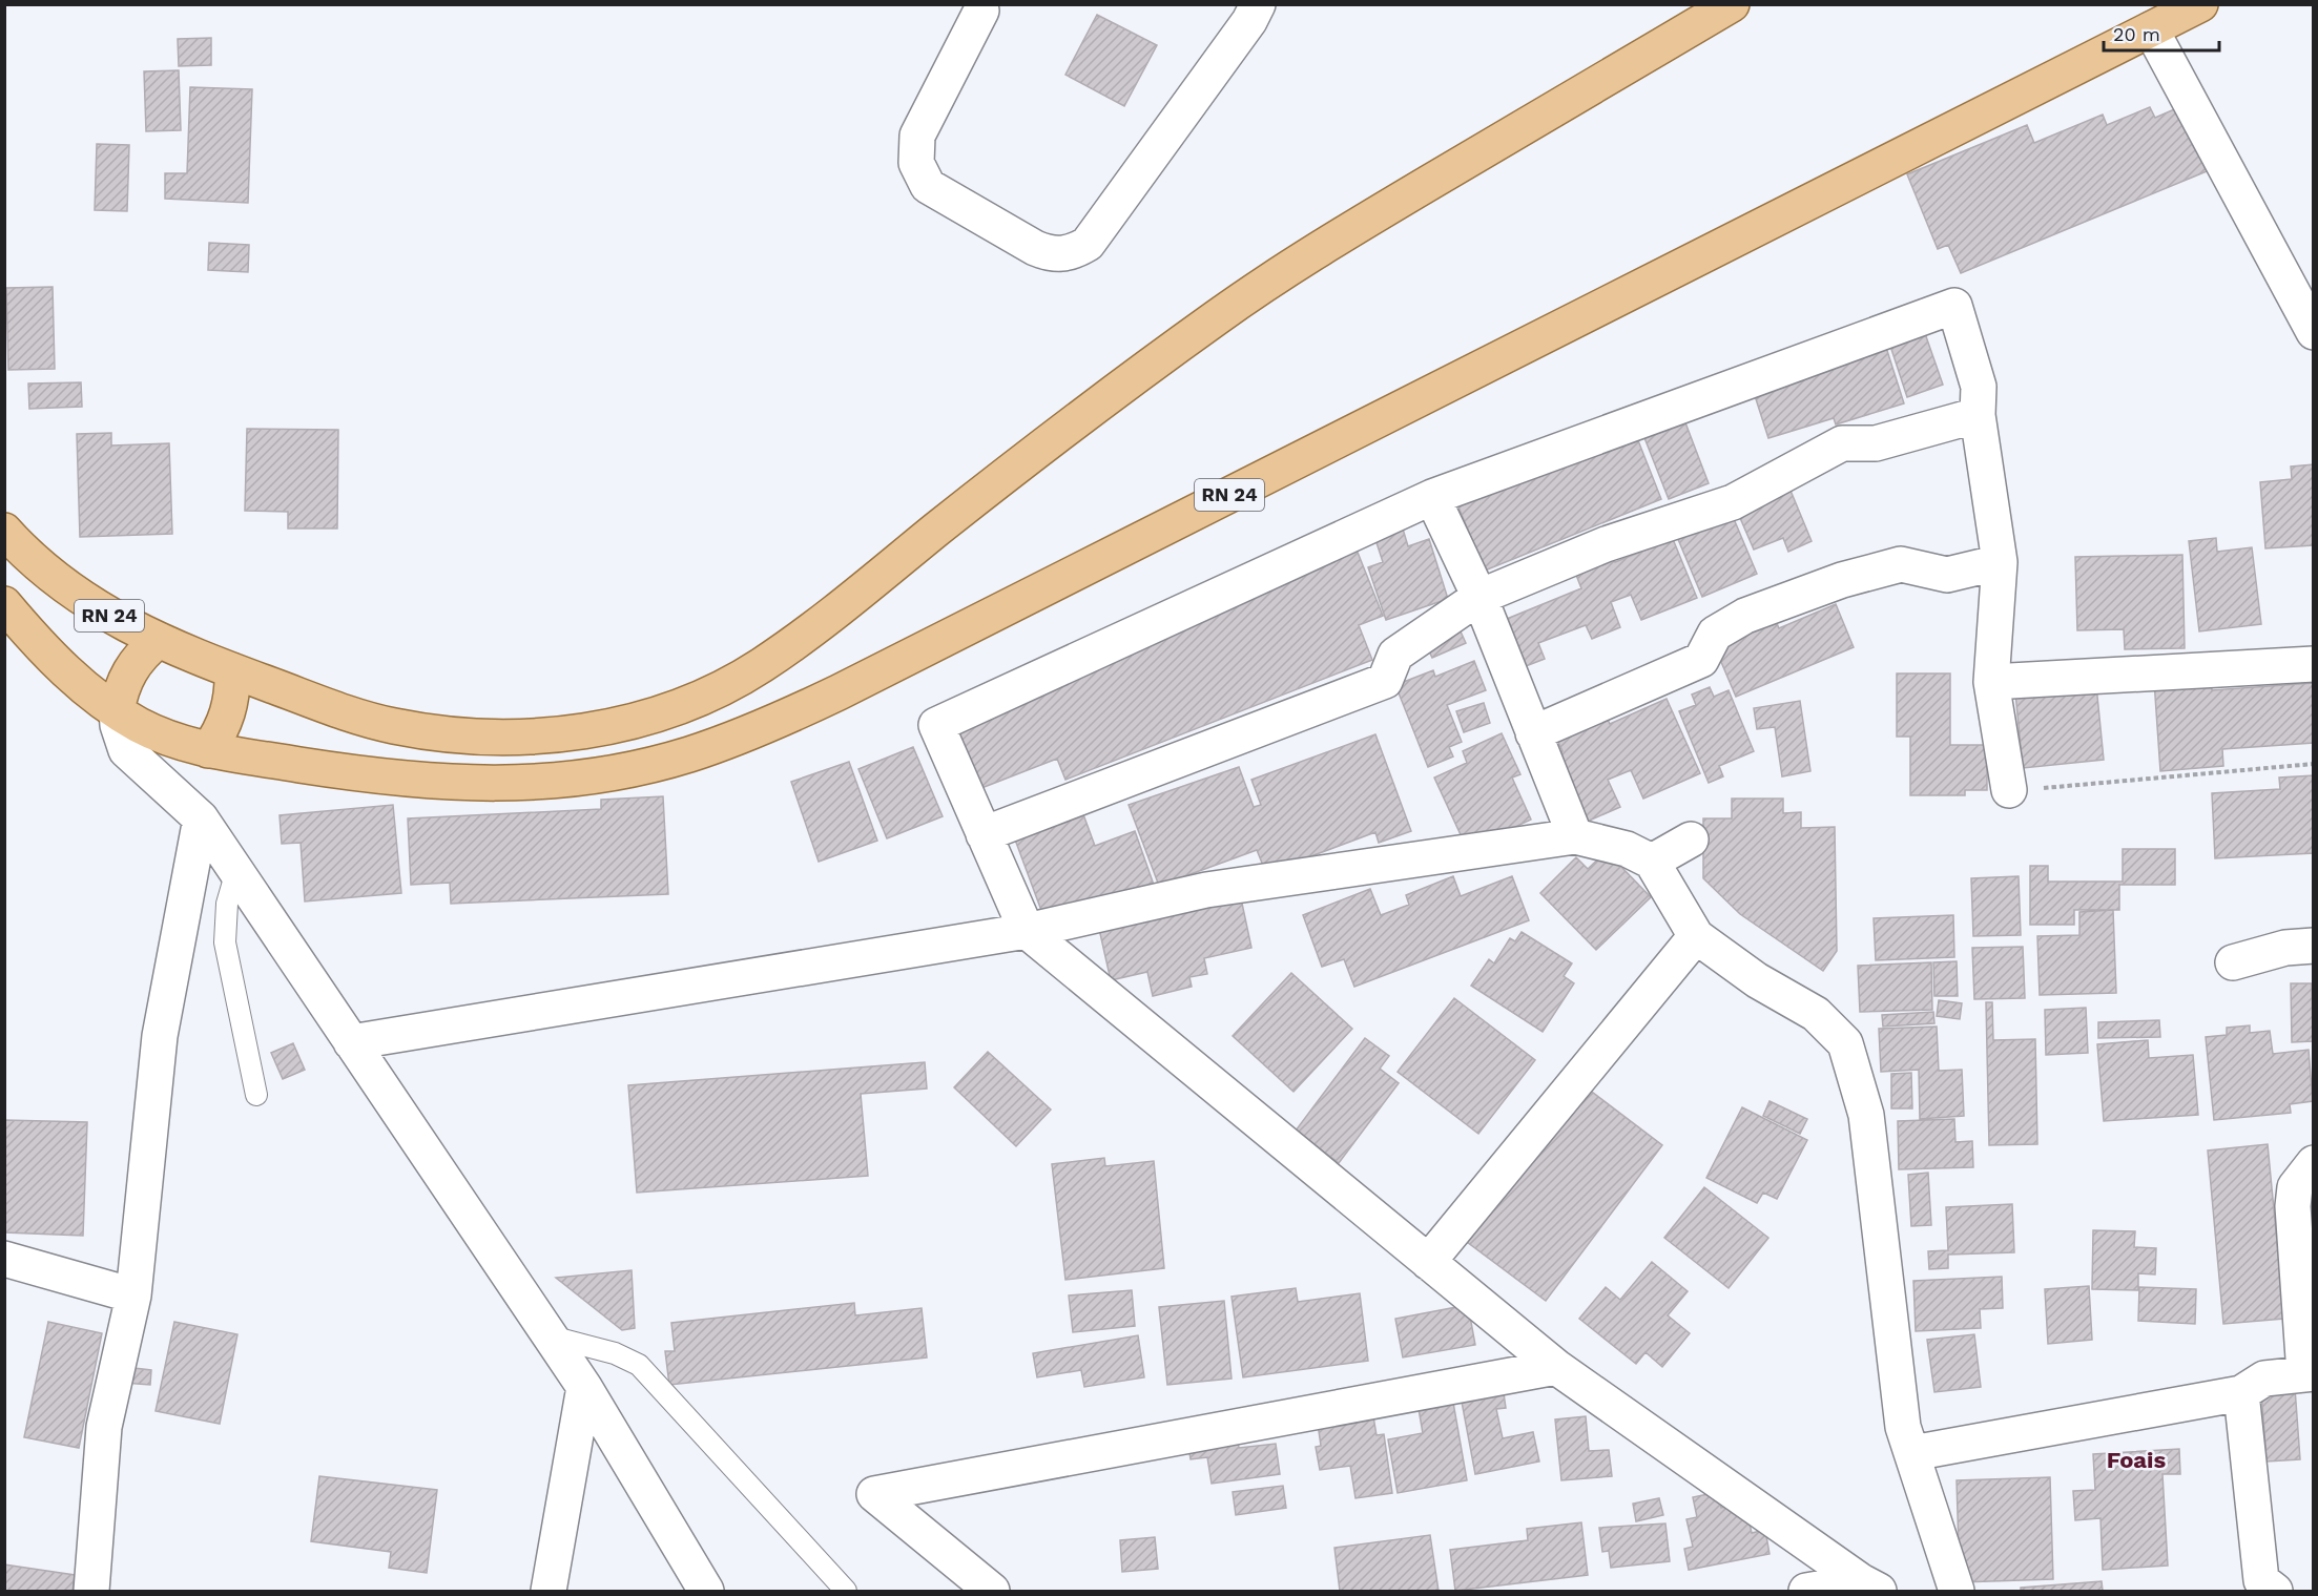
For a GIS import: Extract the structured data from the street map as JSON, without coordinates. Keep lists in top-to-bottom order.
{
  "streets": {
    "main road": ["RN 24"]
  },
  "districts": ["Foais"],
  "scale_bar": "20 m"
}
